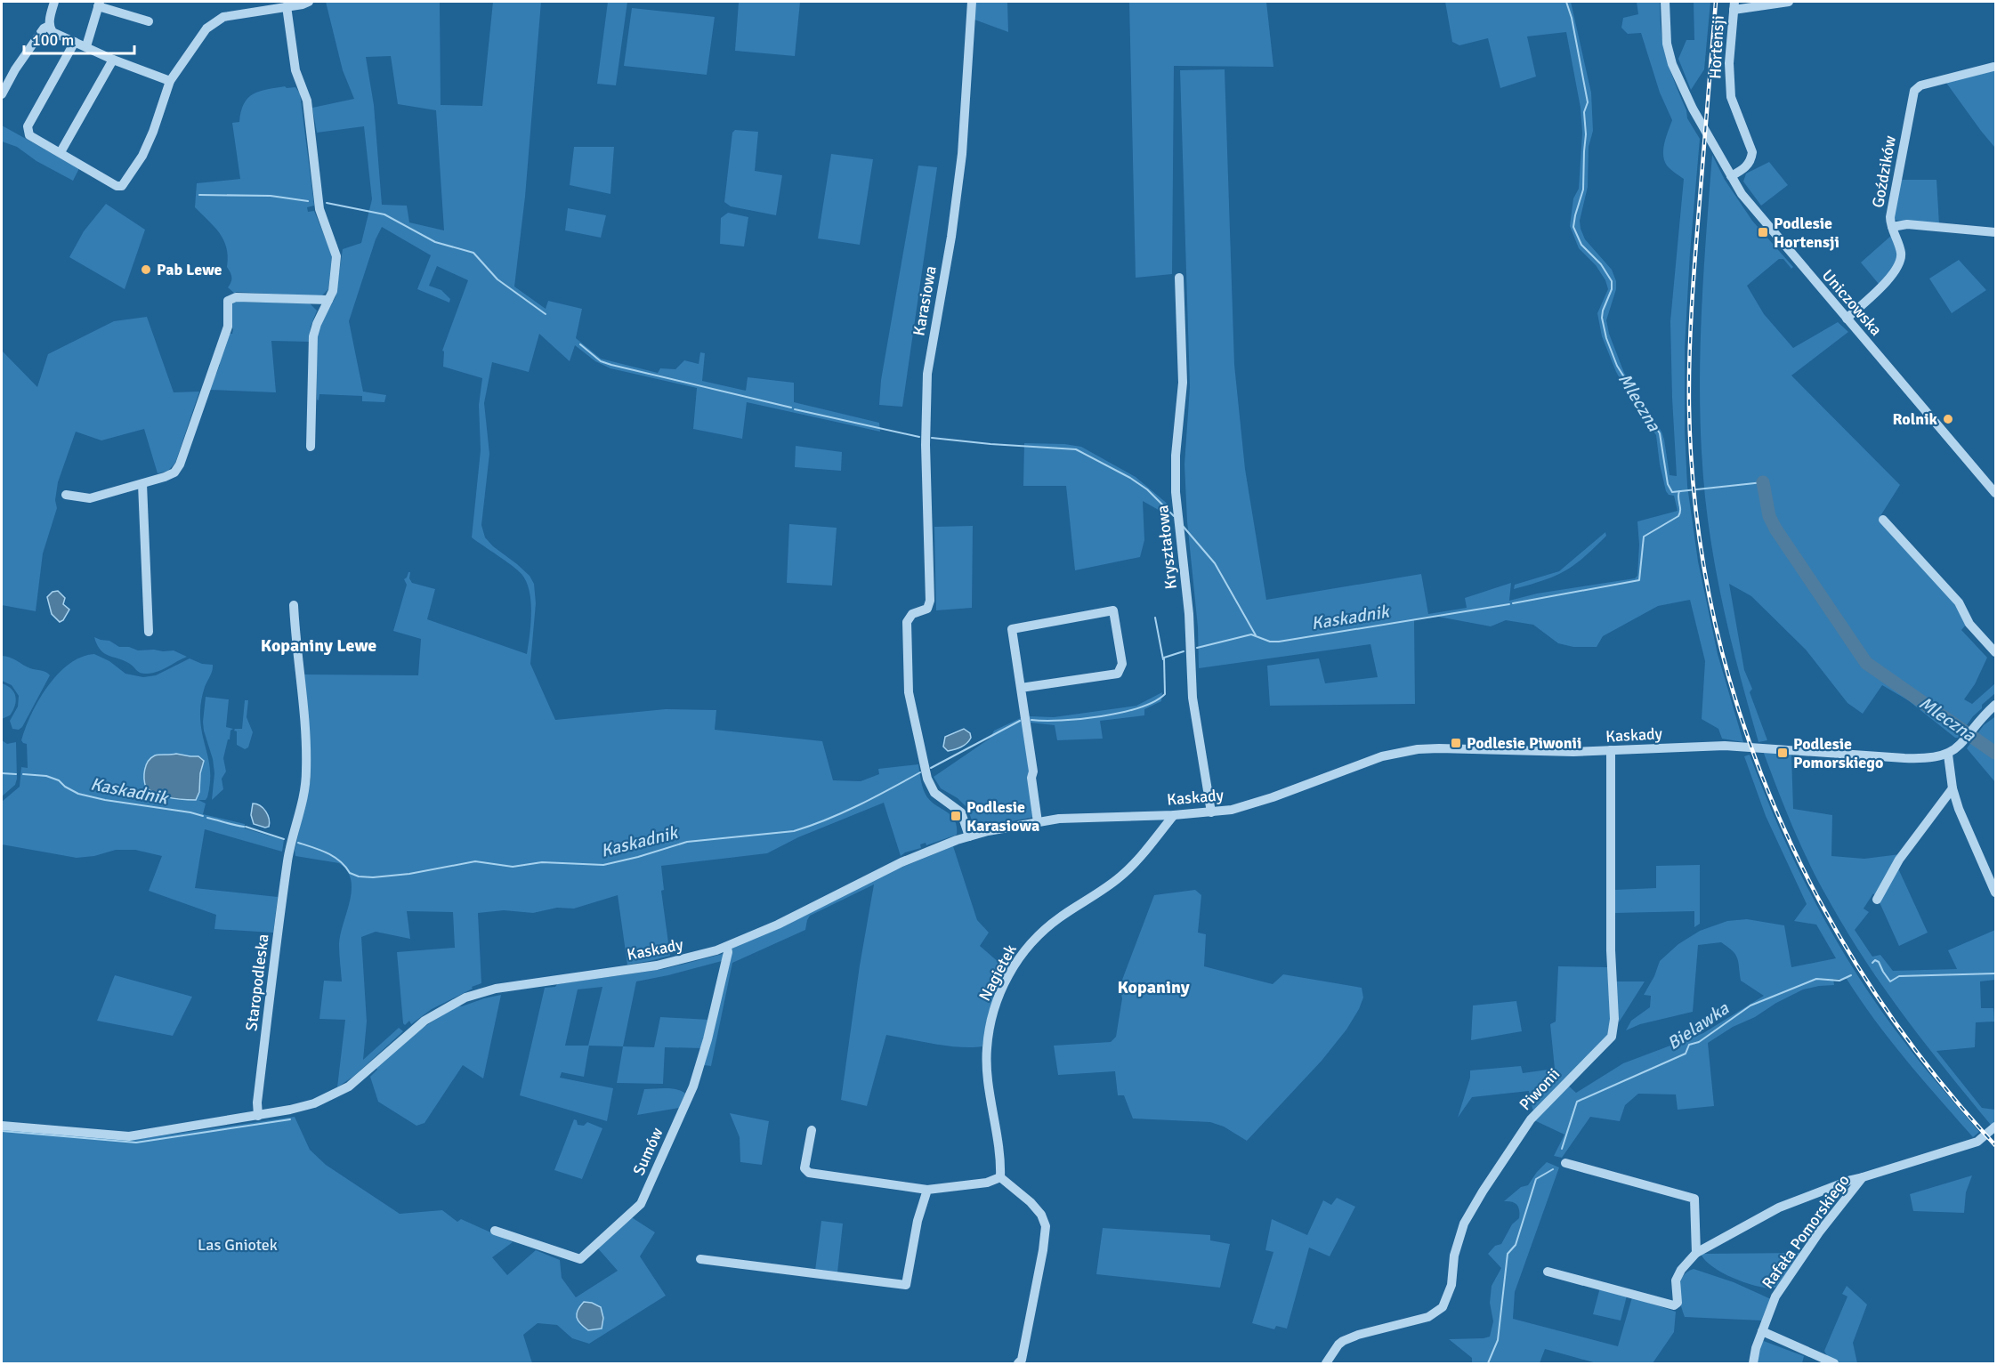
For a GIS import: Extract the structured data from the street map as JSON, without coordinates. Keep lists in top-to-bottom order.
{
  "streets": {
    "street": [
      "Hortensji",
      "Goździków",
      "Karasiowa",
      "Uniczowska",
      "Kryształowa",
      "Kaskady",
      "Nagietek",
      "Staropodleska",
      "Piwonii",
      "Sumów",
      "Rafała Pomorskiego"
    ]
  },
  "crossings": [
    ["Hortensji", "Uniczowska"],
    ["Goździków", "Uniczowska"],
    ["Karasiowa", "Kaskady"],
    ["Kryształowa", "Kaskady"],
    ["Kaskady", "Nagietek"],
    ["Kaskady", "Staropodleska"],
    ["Kaskady", "Piwonii"],
    ["Kaskady", "Sumów"]
  ],
  "districts": ["Kopaniny Lewe", "Kopaniny"],
  "water": ["Mleczna", "Kaskadnik", "Bielawka"],
  "parks": ["Las Gniotek"],
  "places": {
    "transit": [
      "Podlesie Hortensji",
      "Podlesie Piwonii",
      "Podlesie Pomorskiego",
      "Podlesie Karasiowa"
    ],
    "other": ["Pab Lewe", "Rolnik"]
  },
  "scale_bar": "100 m"
}
